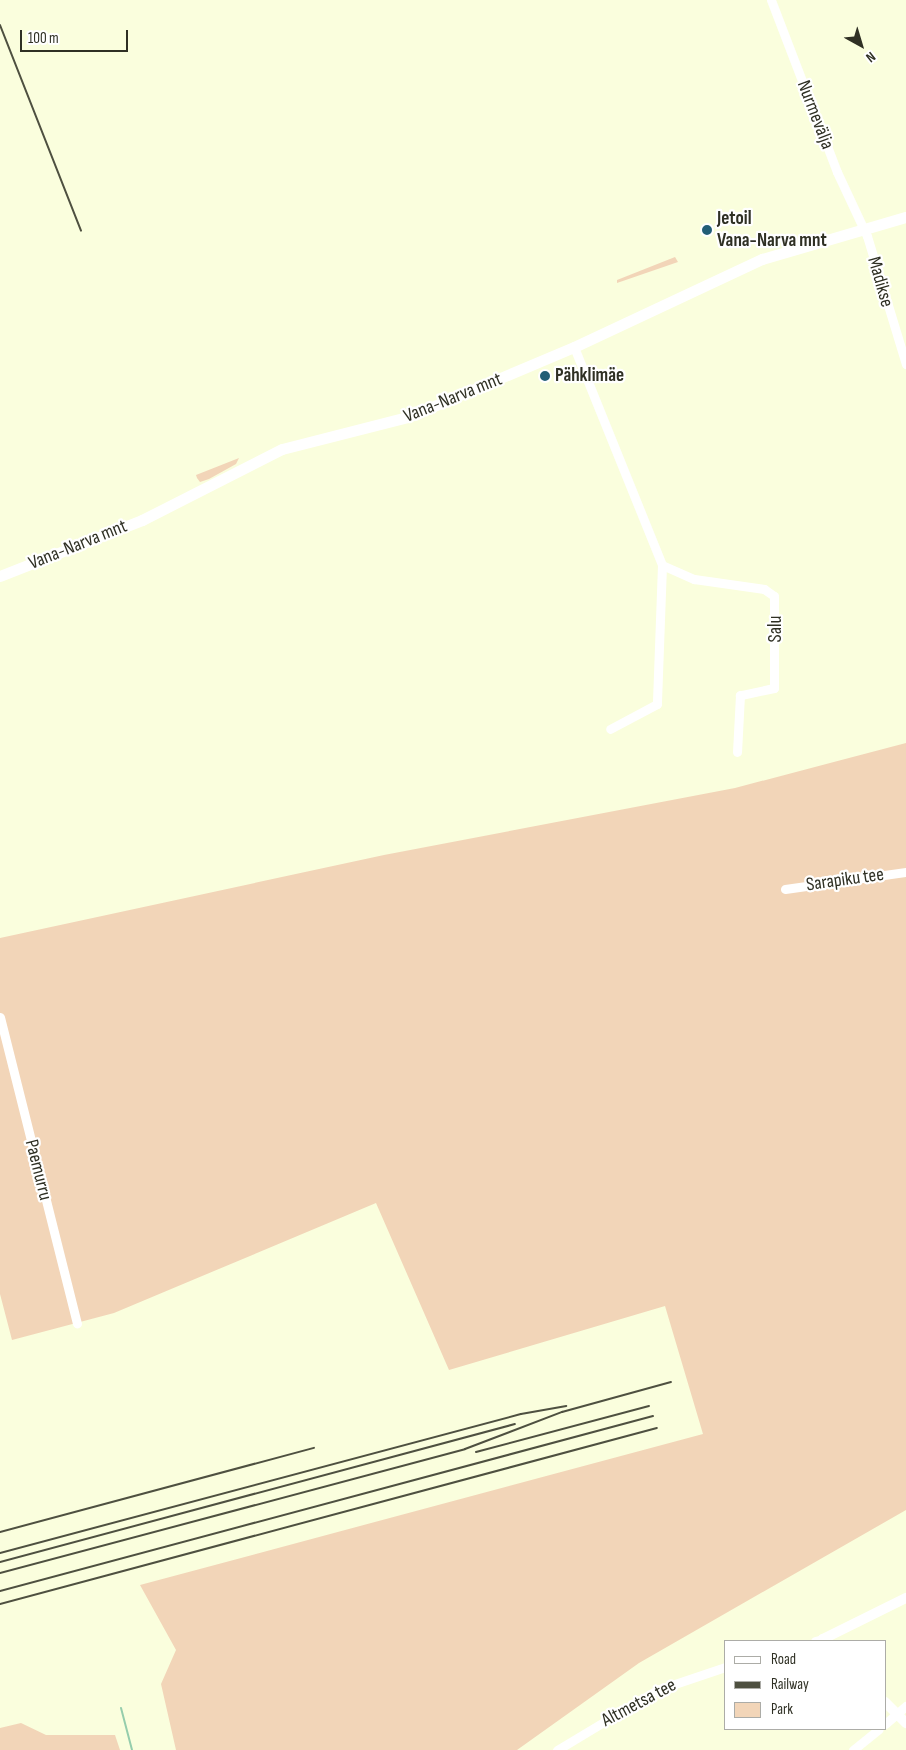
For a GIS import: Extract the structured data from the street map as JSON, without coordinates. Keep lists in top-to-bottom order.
{
  "streets": {
    "main road": ["Vana-Narva mnt"],
    "street": [
      "Nurmevälja",
      "Madikse",
      "Salu",
      "Sarapiku tee",
      "Paemurru",
      "Altmetsa tee"
    ]
  },
  "crossings": [
    ["Nurmevälja", "Madikse"],
    ["Nurmevälja", "Vana-Narva mnt"],
    ["Madikse", "Vana-Narva mnt"]
  ],
  "places": ["Jetoil Vana-Narva mnt", "Pähklimäe"],
  "legend": ["Road", "Railway", "Park"],
  "scale_bar": "100 m",
  "north": "bottom right"
}
